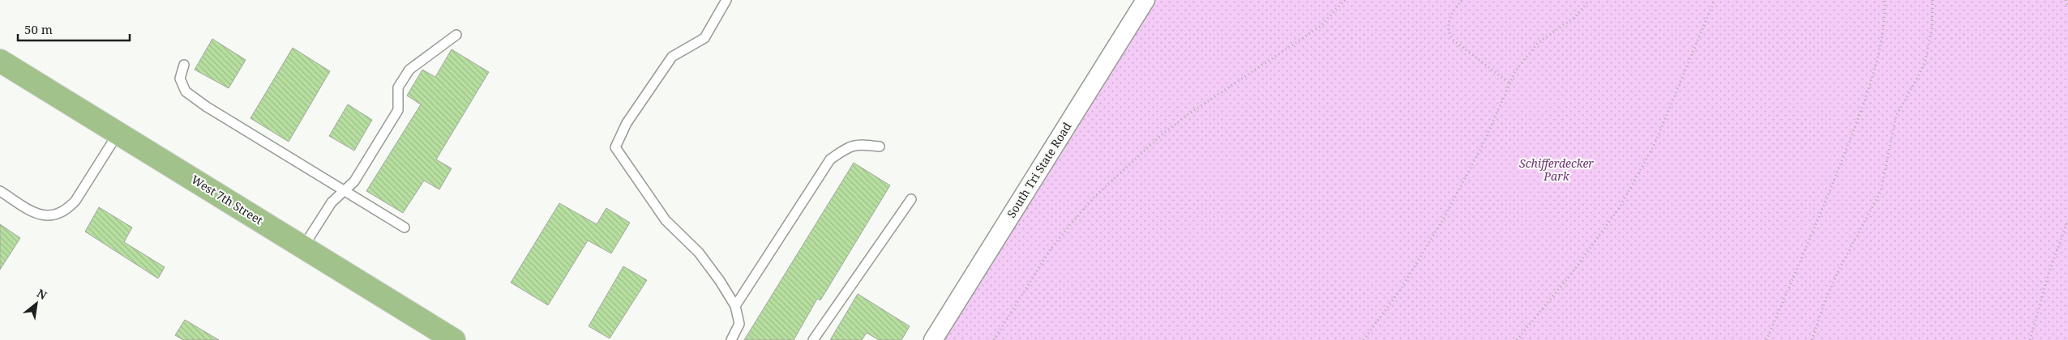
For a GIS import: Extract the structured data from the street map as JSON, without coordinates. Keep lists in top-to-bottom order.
{
  "streets": {
    "main road": ["West 7th Street"],
    "street": ["South Tri State Road"]
  },
  "parks": ["Schifferdecker Park"],
  "scale_bar": "50 m",
  "north": "top right"
}
